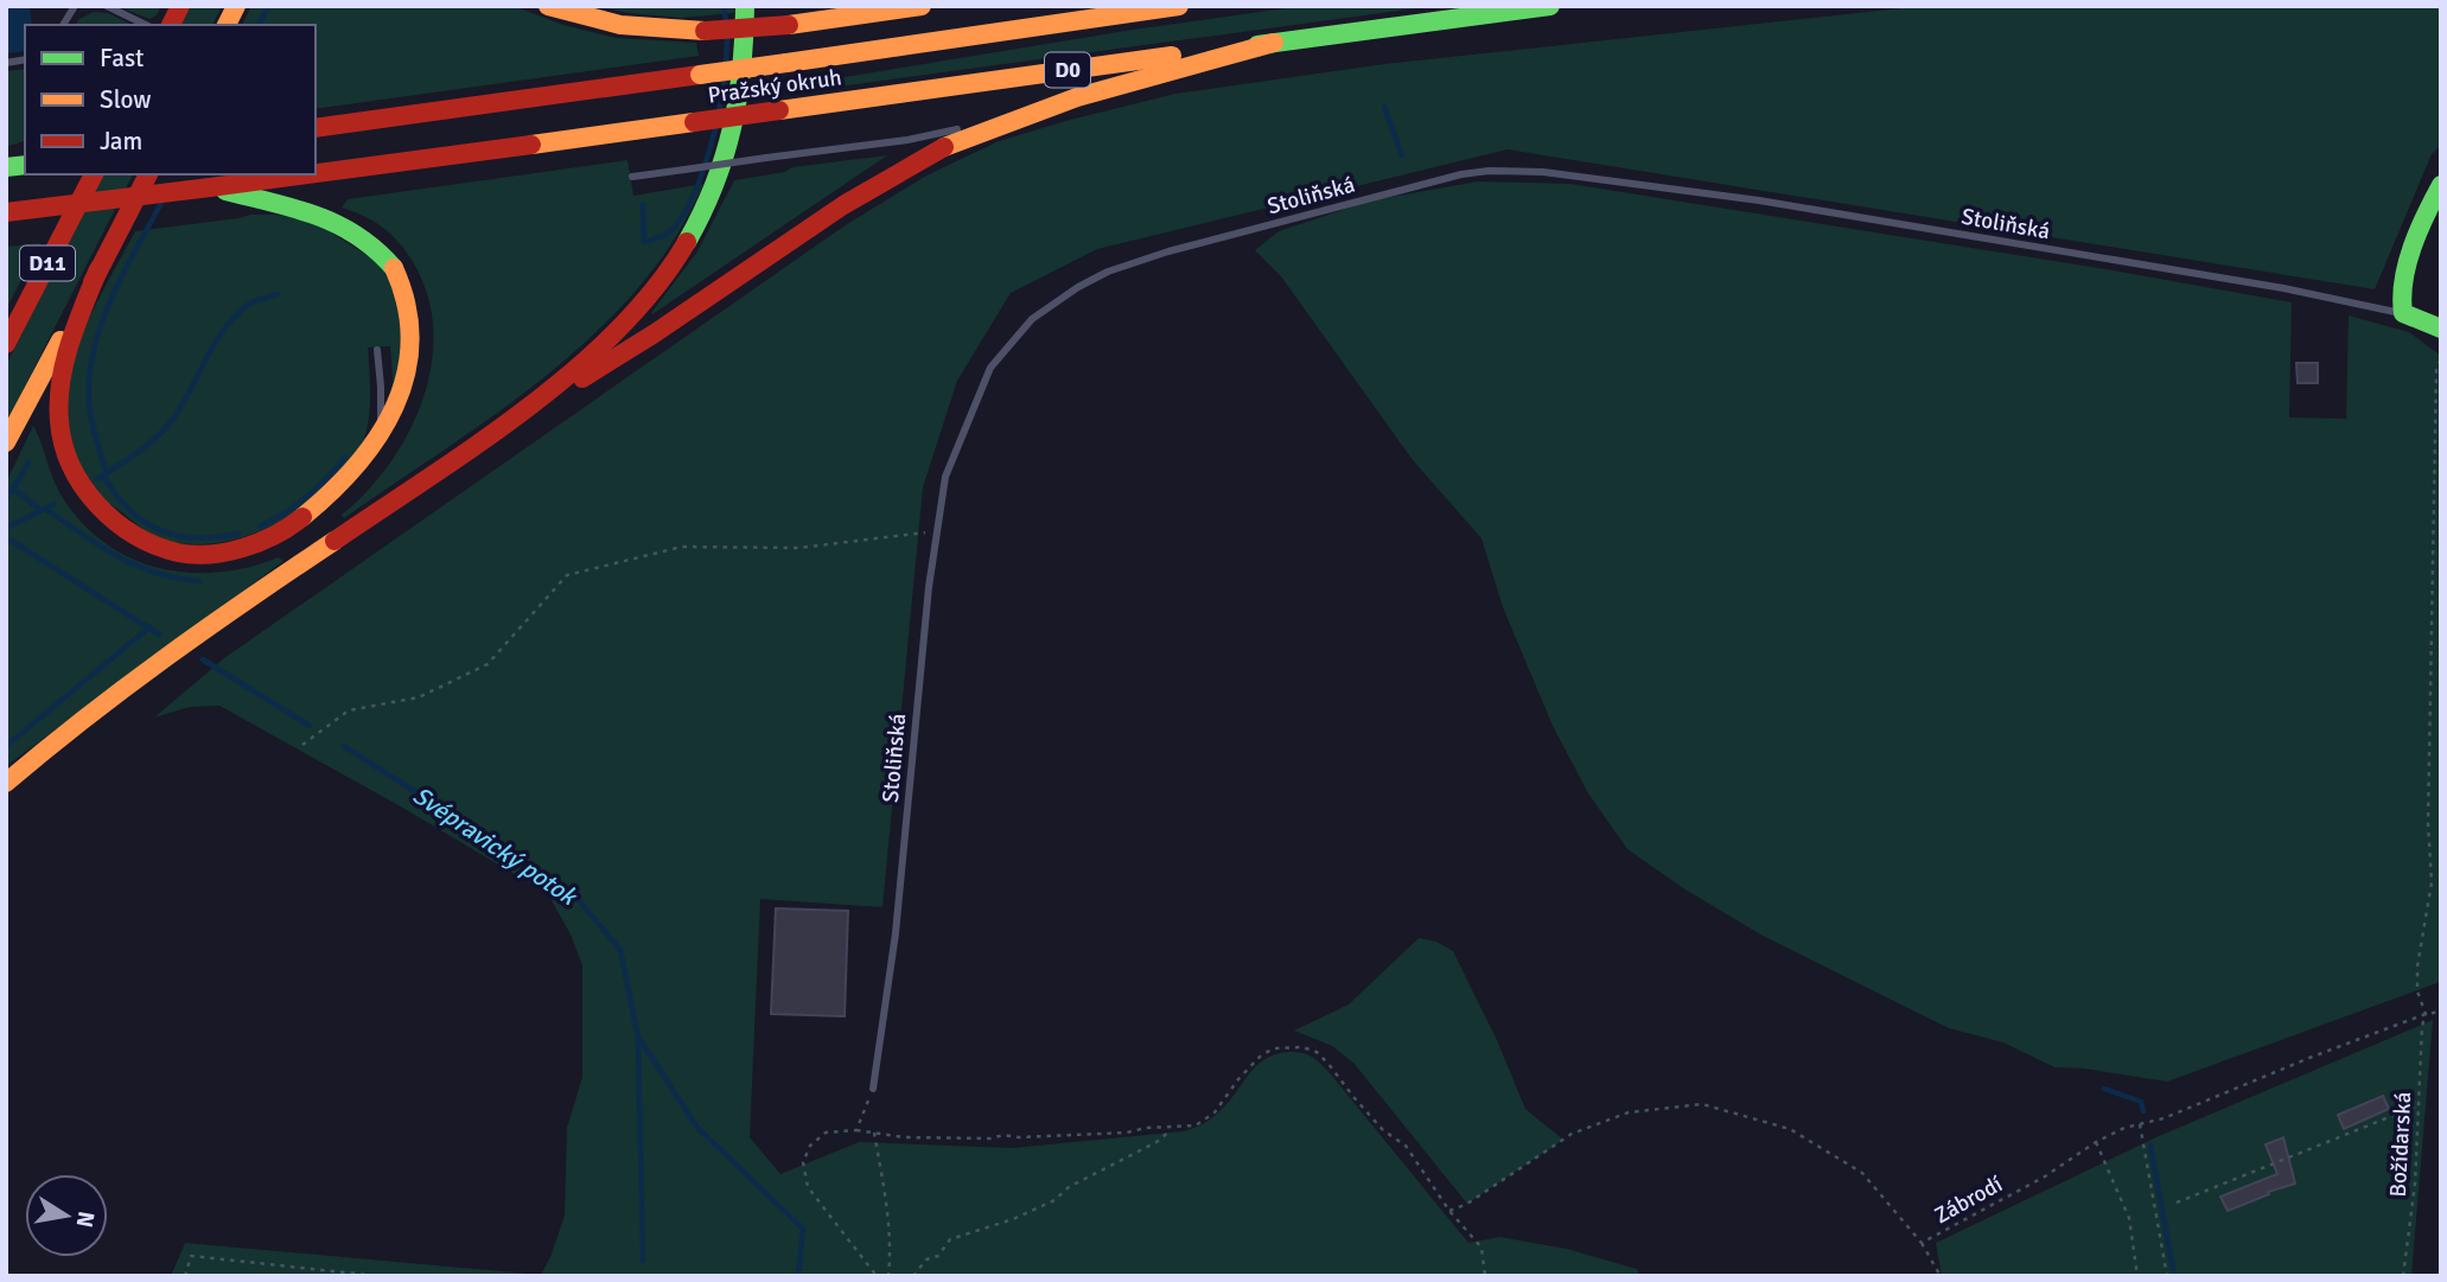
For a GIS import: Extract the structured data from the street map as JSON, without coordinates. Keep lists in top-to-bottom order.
{
  "streets": {
    "main road": ["D0", "Pražský okruh", "D11"],
    "lane": ["Stoliňská"],
    "path": ["Božídarská", "Zábrodí"]
  },
  "crossings": [
    ["Božídarská", "Zábrodí"]
  ],
  "water": ["Svépravický potok"],
  "legend": ["Fast", "Slow", "Jam"],
  "north": "right"
}
